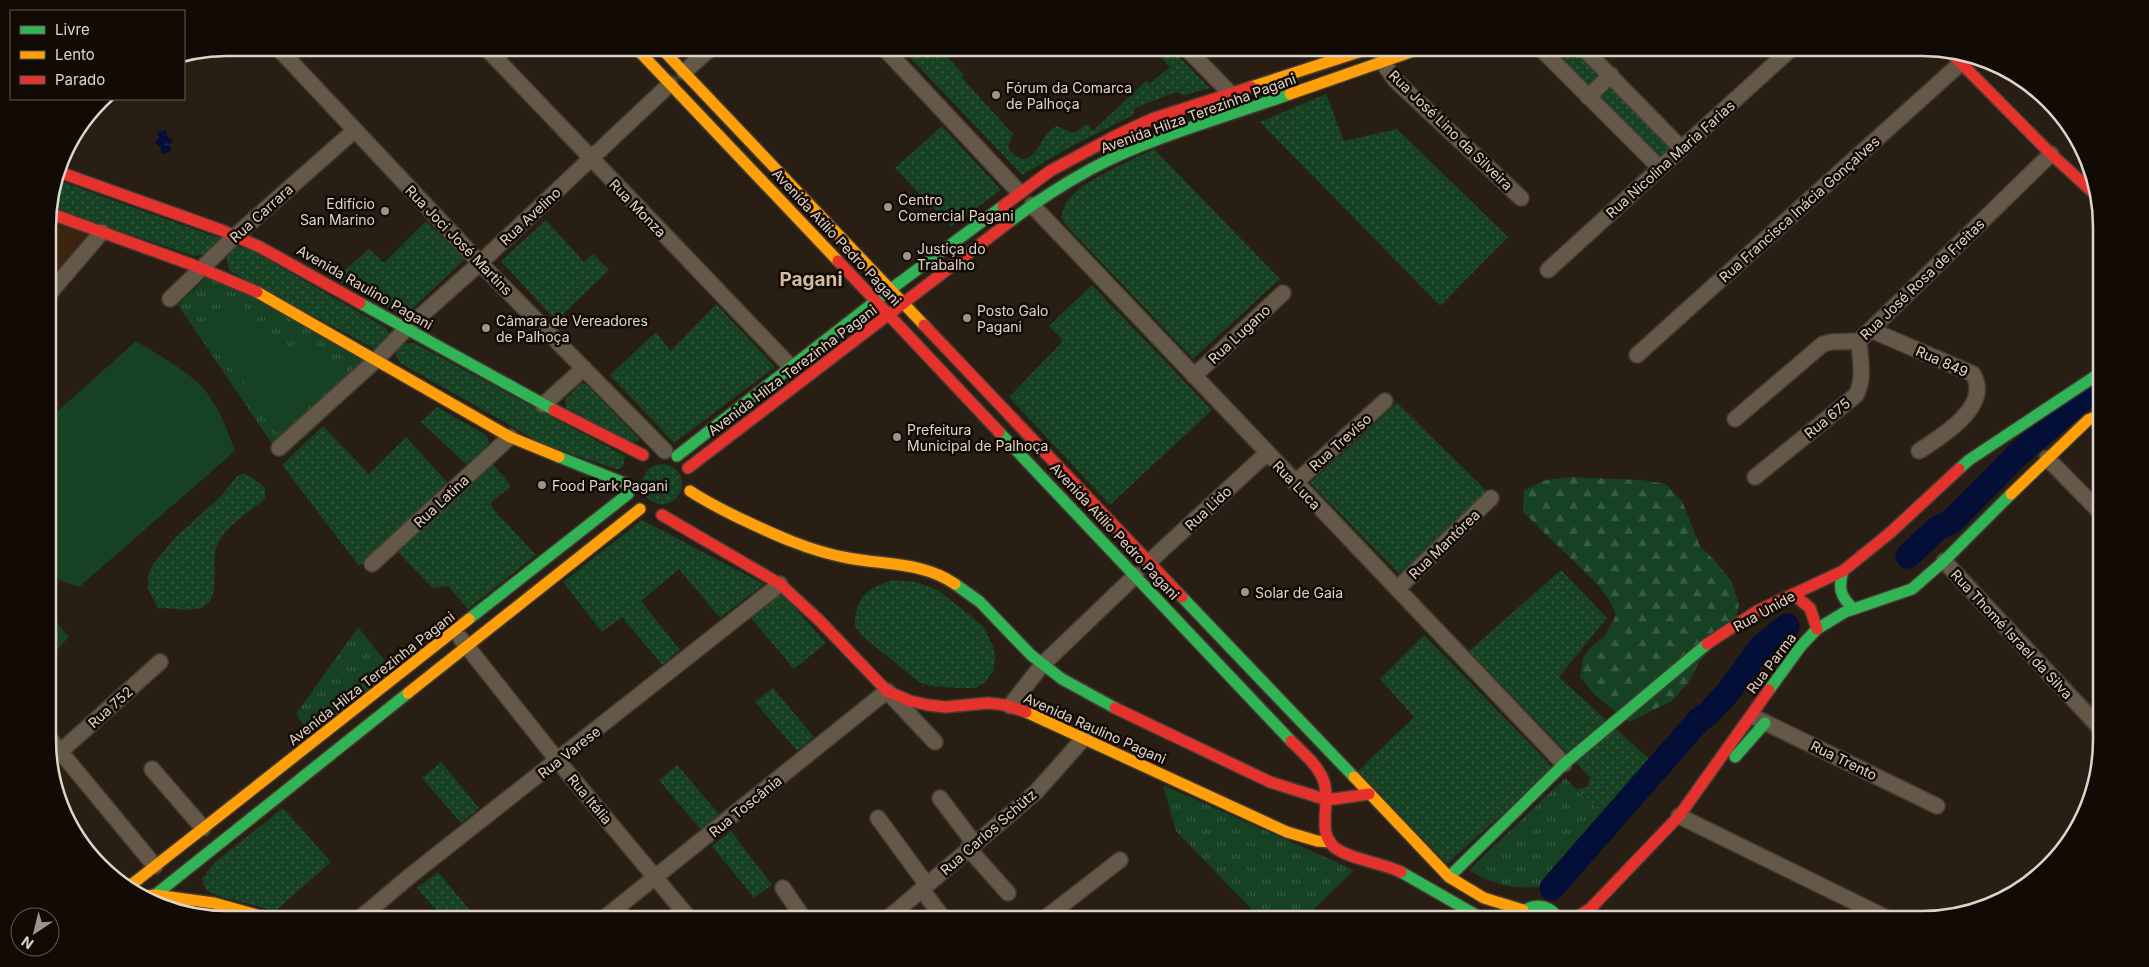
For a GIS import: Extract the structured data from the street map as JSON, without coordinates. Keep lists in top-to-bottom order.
{
  "streets": {
    "main road": [
      "Avenida Hilza Terezinha Pagani",
      "Avenida Atílio Pedro Pagani",
      "Avenida Raulino Pagani",
      "Rua Unide",
      "Rua Parma"
    ],
    "street": [
      "Rua José Lino da Silveira",
      "Rua Nicolina Maria Farias",
      "Rua Monza",
      "Rua Francisca Inácia Gonçalves",
      "Rua Carrara",
      "Rua Avelino",
      "Rua Joci José Martins",
      "Rua José Rosa de Freitas",
      "Rua Lugano",
      "Rua 849",
      "Rua 675",
      "Rua Treviso",
      "Rua Luca",
      "Rua Latina",
      "Rua Lido",
      "Rua Mantórea",
      "Rua Thomé Israel da Silva",
      "Rua 752",
      "Rua Varese",
      "Rua Trento",
      "Rua Itália",
      "Rua Toscânia",
      "Rua Carlos Schütz"
    ]
  },
  "crossings": [
    ["Avenida Hilza Terezinha Pagani", "Rua Monza"],
    ["Avenida Hilza Terezinha Pagani", "Avenida Atílio Pedro Pagani"],
    ["Avenida Hilza Terezinha Pagani", "Rua Joci José Martins"],
    ["Avenida Hilza Terezinha Pagani", "Avenida Raulino Pagani"],
    ["Avenida Hilza Terezinha Pagani", "Rua Luca"],
    ["Avenida Hilza Terezinha Pagani", "Rua Itália"],
    ["Rua Monza", "Rua Avelino"],
    ["Rua Carrara", "Rua Joci José Martins"],
    ["Rua Carrara", "Avenida Raulino Pagani"],
    ["Rua Avelino", "Avenida Atílio Pedro Pagani"],
    ["Rua Avelino", "Rua Joci José Martins"],
    ["Rua Avelino", "Avenida Raulino Pagani"],
    ["Avenida Atílio Pedro Pagani", "Avenida Raulino Pagani"],
    ["Avenida Atílio Pedro Pagani", "Rua Lido"],
    ["Avenida Atílio Pedro Pagani", "Rua Unide"],
    ["Rua Joci José Martins", "Avenida Raulino Pagani"],
    ["Rua José Rosa de Freitas", "Rua 849"],
    ["Rua José Rosa de Freitas", "Rua 675"],
    ["Avenida Raulino Pagani", "Rua Varese"],
    ["Avenida Raulino Pagani", "Rua Toscânia"],
    ["Avenida Raulino Pagani", "Rua Carlos Schütz"],
    ["Rua Lugano", "Rua Luca"],
    ["Rua Treviso", "Rua Luca"],
    ["Rua Luca", "Rua Lido"],
    ["Rua Luca", "Rua Mantórea"],
    ["Rua Luca", "Rua Unide"],
    ["Rua Thomé Israel da Silva", "Rua Parma"],
    ["Rua Parma", "Rua Trento"],
    ["Rua Varese", "Rua Itália"],
    ["Rua Itália", "Rua Toscânia"]
  ],
  "districts": ["Pagani"],
  "places": [
    "Fórum da Comarca de Palhoça",
    "Centro Comercial Pagani",
    "Edifício San Marino",
    "Justiça do Trabalho",
    "Posto Galo Pagani",
    "Câmara de Vereadores de Palhoça",
    "Prefeitura Municipal de Palhoça",
    "Food Park Pagani",
    "Solar de Gaia"
  ],
  "legend": ["Livre", "Lento", "Parado"],
  "north": "bottom left"
}
